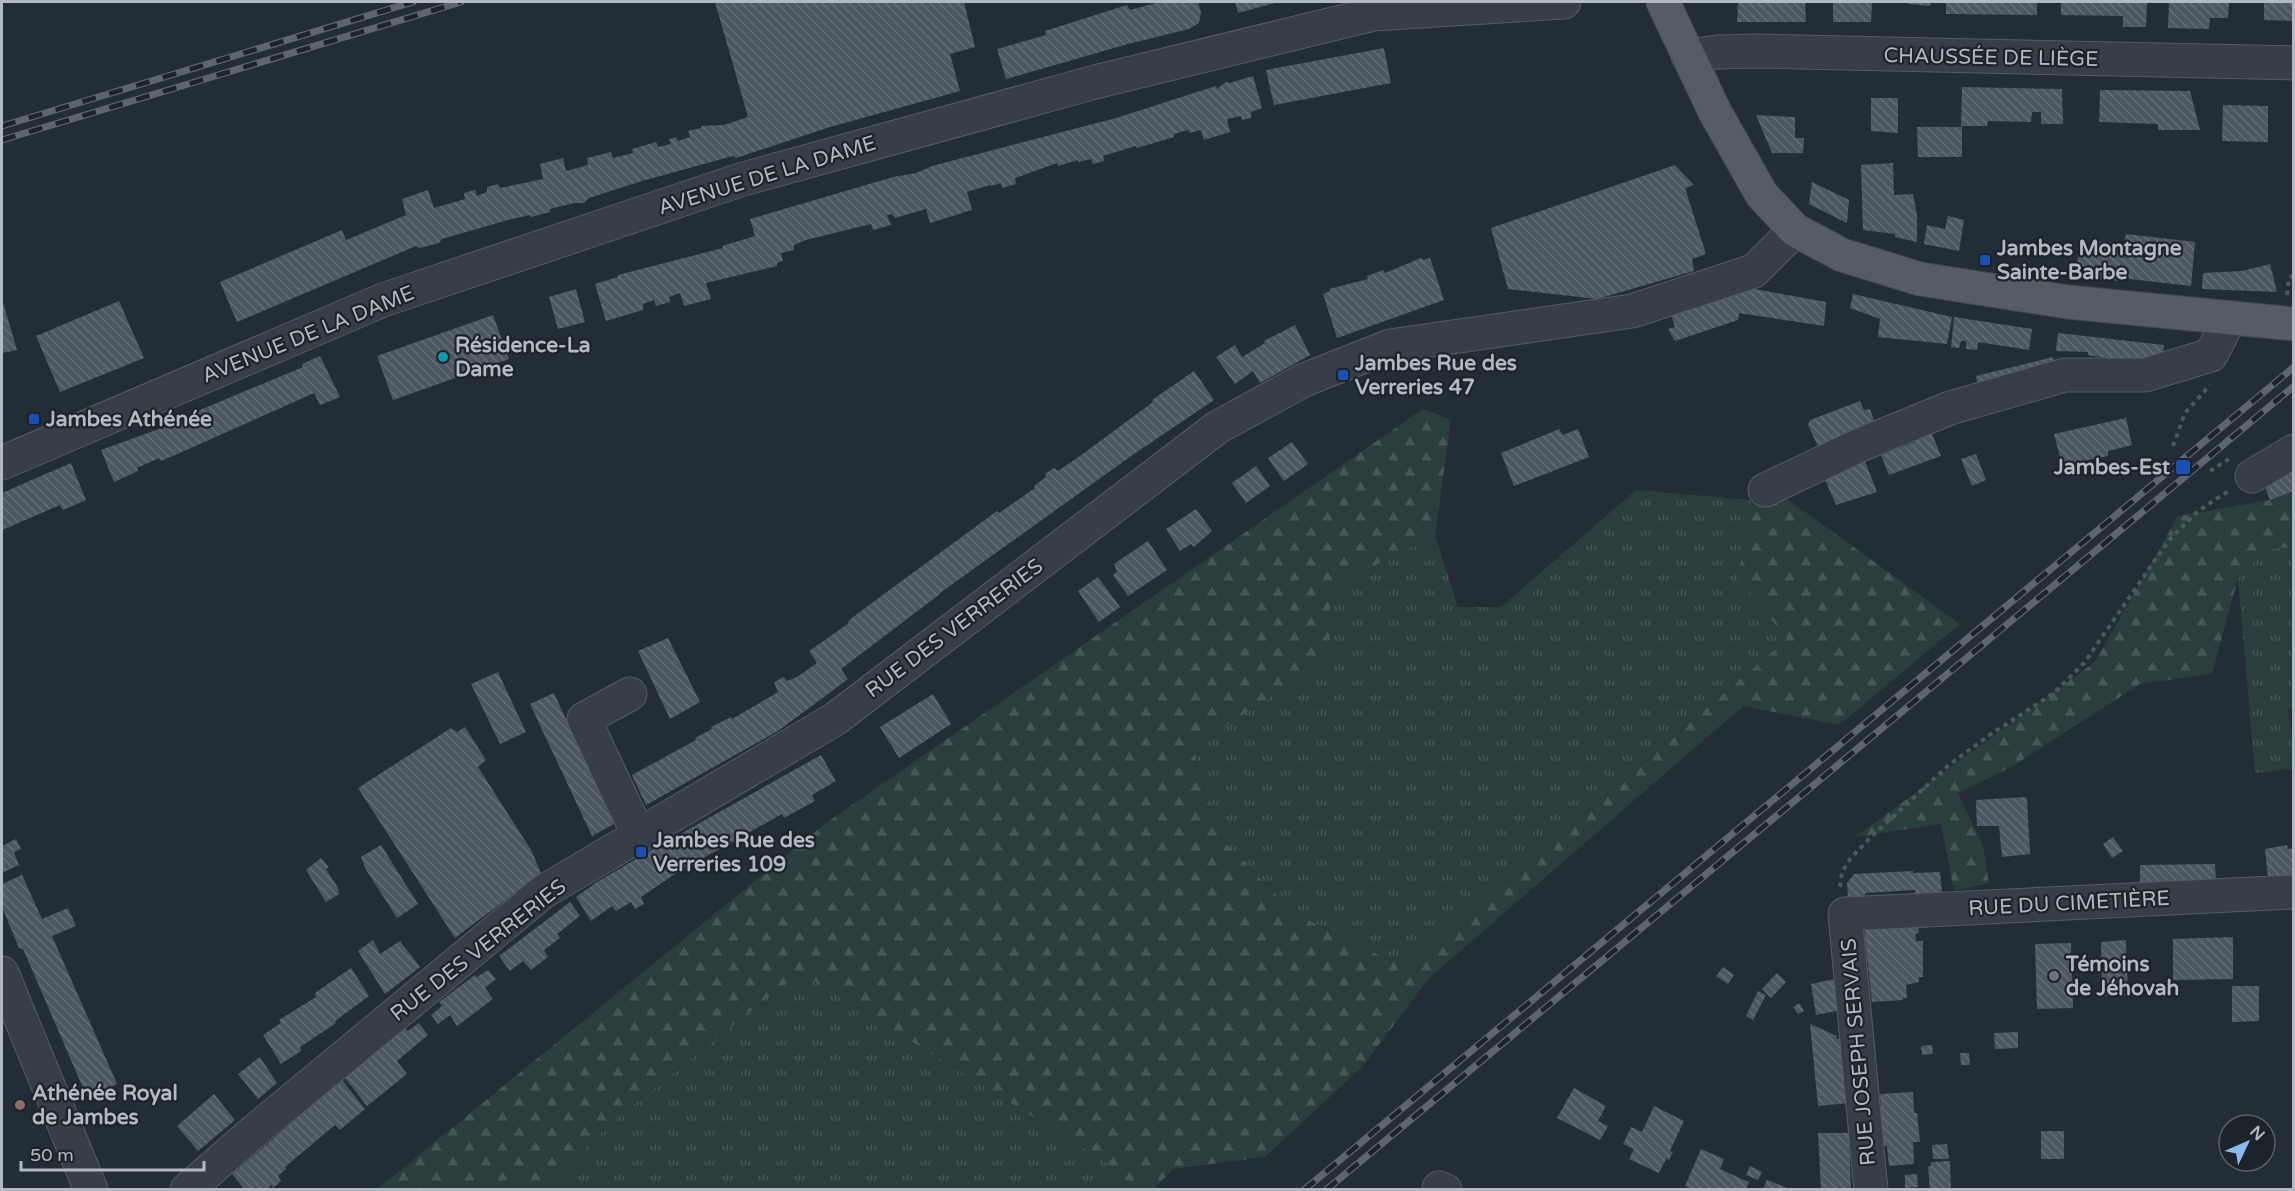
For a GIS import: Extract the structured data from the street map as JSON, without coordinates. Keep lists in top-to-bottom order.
{
  "streets": {
    "street": [
      "CHAUSSÉE DE LIÈGE",
      "AVENUE DE LA DAME",
      "RUE DES VERRERIES",
      "RUE DU CIMETIÈRE",
      "RUE JOSEPH SERVAIS"
    ]
  },
  "crossings": [
    ["RUE DU CIMETIÈRE", "RUE JOSEPH SERVAIS"]
  ],
  "places": {
    "transit": [
      "Jambes Montagne Sainte-Barbe",
      "Jambes Rue des Verreries 47",
      "Jambes Athénée",
      "Jambes-Est",
      "Jambes Rue des Verreries 109"
    ],
    "other": ["Résidence-La Dame", "Témoins de Jéhovah", "Athénée Royal de Jambes"]
  },
  "scale_bar": "50 m",
  "north": "top right"
}
